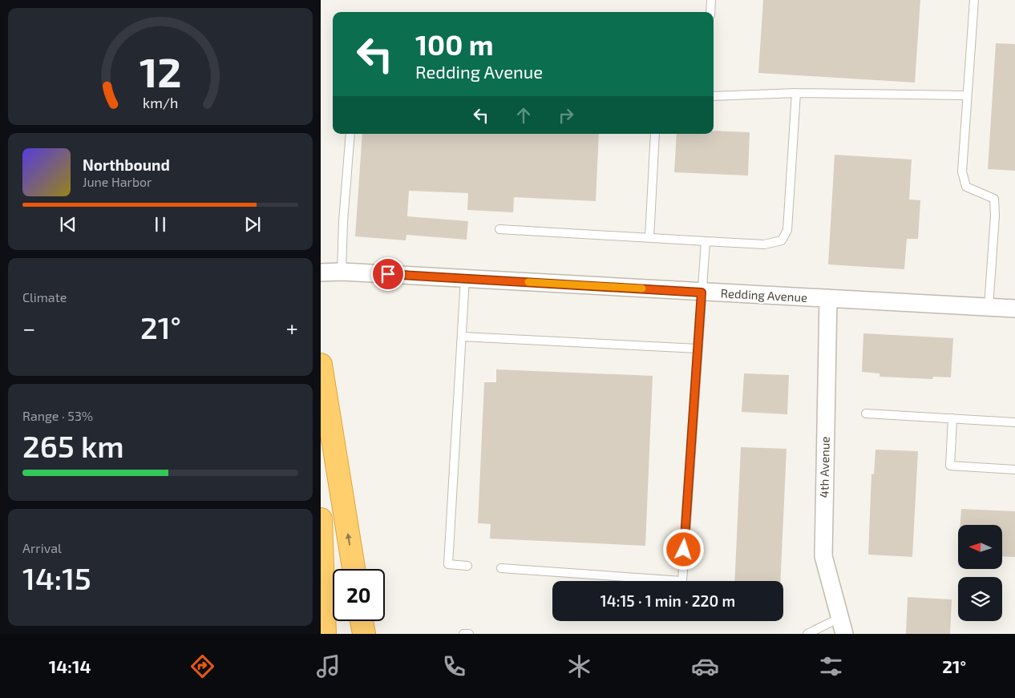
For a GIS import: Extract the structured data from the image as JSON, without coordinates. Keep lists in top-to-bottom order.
{
  "streets": {
    "street": ["Redding Avenue", "4th Avenue"]
  },
  "crossings": [
    ["Redding Avenue", "4th Avenue"]
  ],
  "north": "left",
  "page": {
    "turn": ["100 m", "Redding Avenue"],
    "song": ["Northbound", "June Harbor"],
    "tile": [
      "Climate",
      ["Range · 53%", "265 km"],
      ["Arrival", "14:15"]
    ],
    "heat": ["−", "21°", "+"],
    "limit": "20",
    "trip": "14:15 · 1 min · 220 m",
    "tabs": ["14:14", "21°"],
    "gauge": ["12", "km/h"]
  }
}
